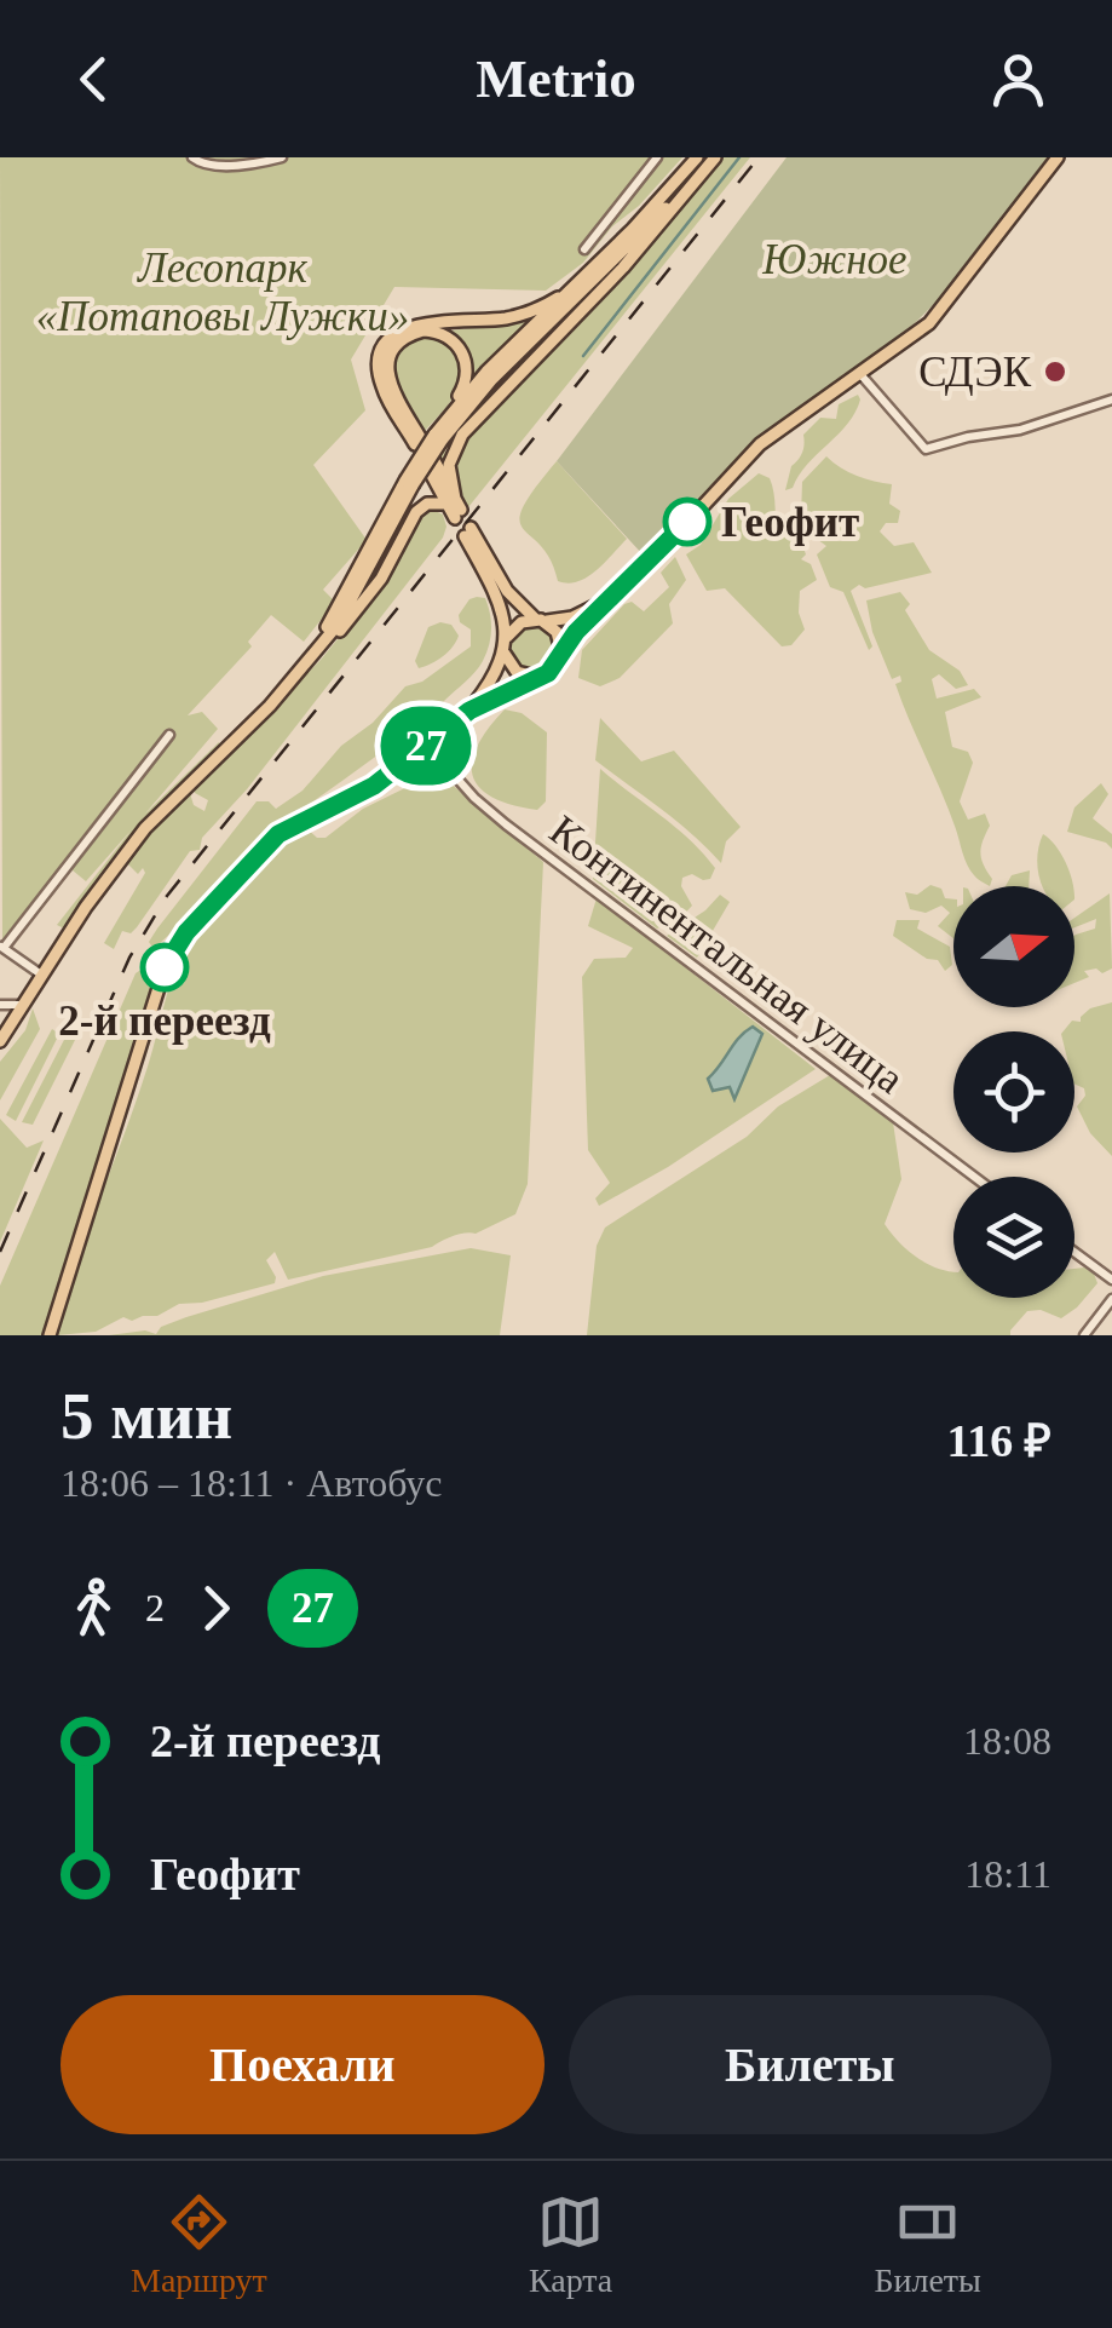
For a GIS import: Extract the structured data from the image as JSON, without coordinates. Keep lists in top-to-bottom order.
{
  "streets": {
    "street": ["Континентальная улица"]
  },
  "parks": ["Южное", "Лесопарк «Потаповы Лужки»"],
  "places": ["СДЭК", "Геофит", "2-й переезд"],
  "lines": ["bus line 27"],
  "north": "right",
  "page": {
    "header": "Metrio",
    "on_map": "27",
    "heading": ["5 мин", "18:06 – 18:11 · Автобус", "116 ₽"],
    "legs": ["2", "27"],
    "list": [
      {
        "name": "2-й переезд",
        "value": "18:08"
      },
      {
        "name": "Геофит",
        "value": "18:11"
      }
    ],
    "buttons": ["Поехали", "Билеты"],
    "tabs": ["Маршрут", "Карта", "Билеты"]
  }
}
